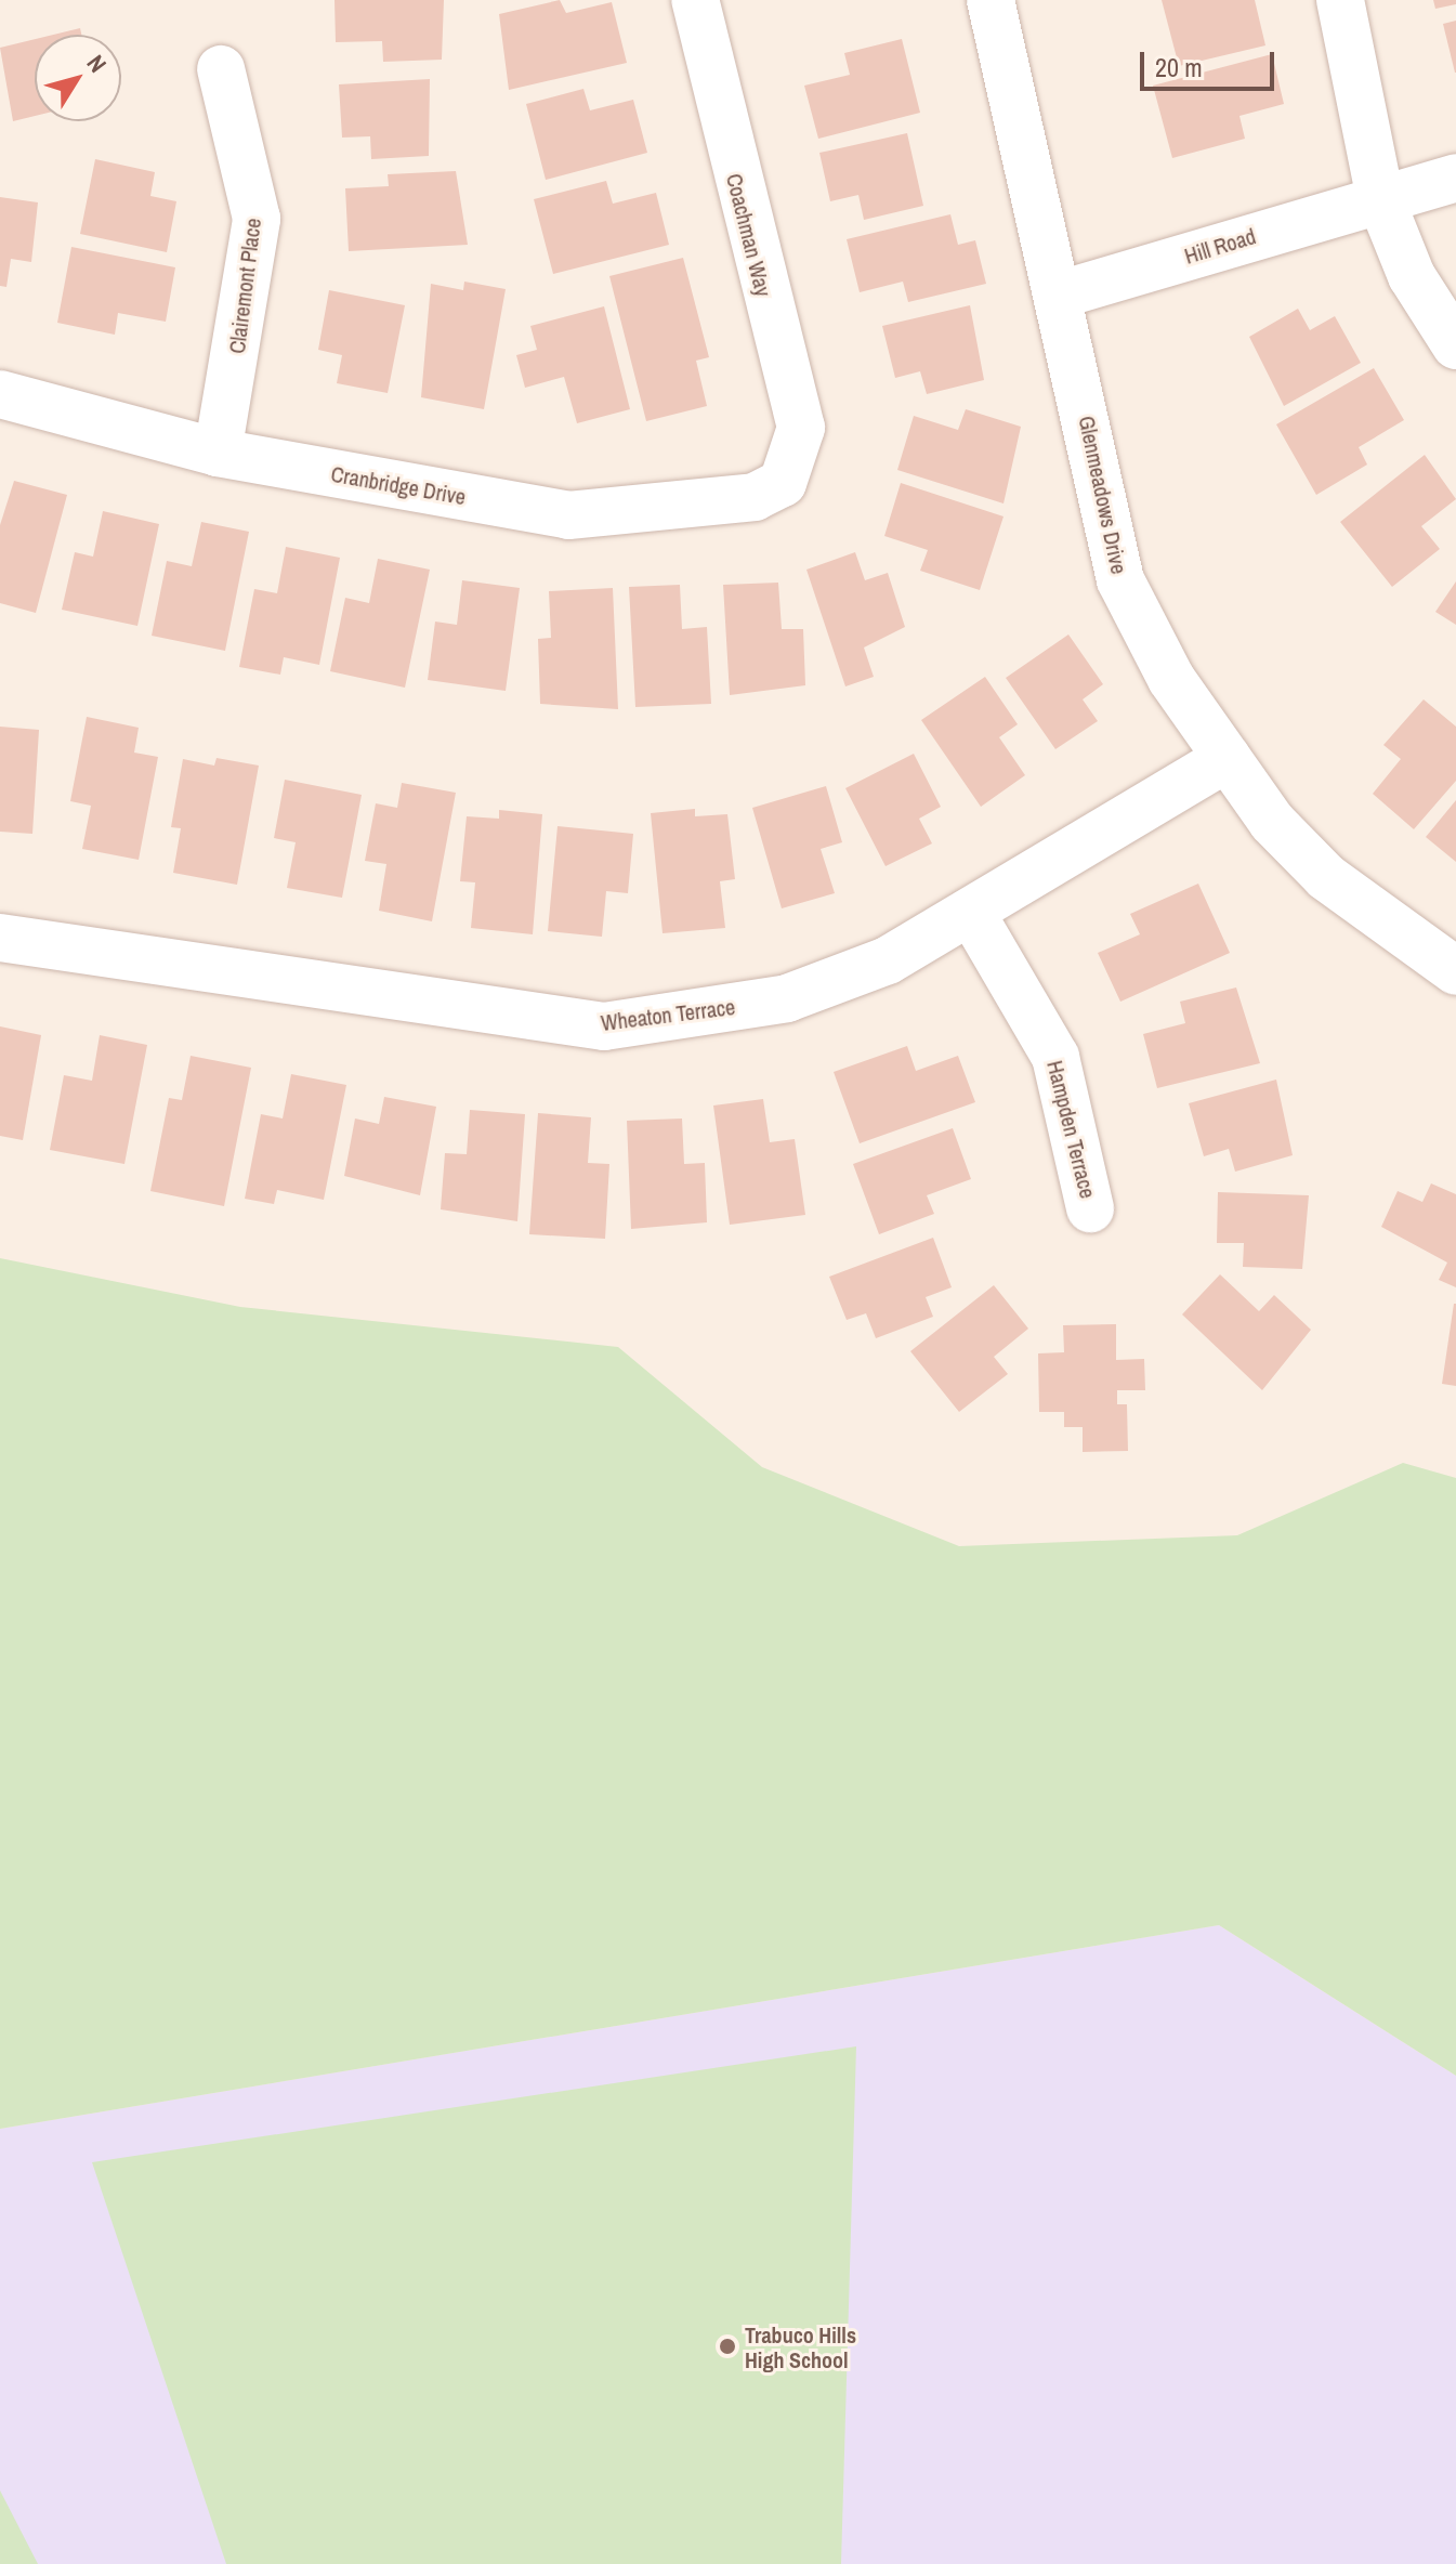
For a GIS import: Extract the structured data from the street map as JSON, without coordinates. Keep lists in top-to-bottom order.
{
  "streets": {
    "street": [
      "Coachman Way",
      "Hill Road",
      "Clairemont Place",
      "Cranbridge Drive",
      "Glenmeadows Drive",
      "Wheaton Terrace",
      "Hampden Terrace"
    ]
  },
  "crossings": [
    ["Coachman Way", "Cranbridge Drive"],
    ["Hill Road", "Glenmeadows Drive"],
    ["Clairemont Place", "Cranbridge Drive"],
    ["Glenmeadows Drive", "Wheaton Terrace"],
    ["Wheaton Terrace", "Hampden Terrace"]
  ],
  "places": ["Trabuco Hills High School"],
  "scale_bar": "20 m",
  "north": "top right"
}
